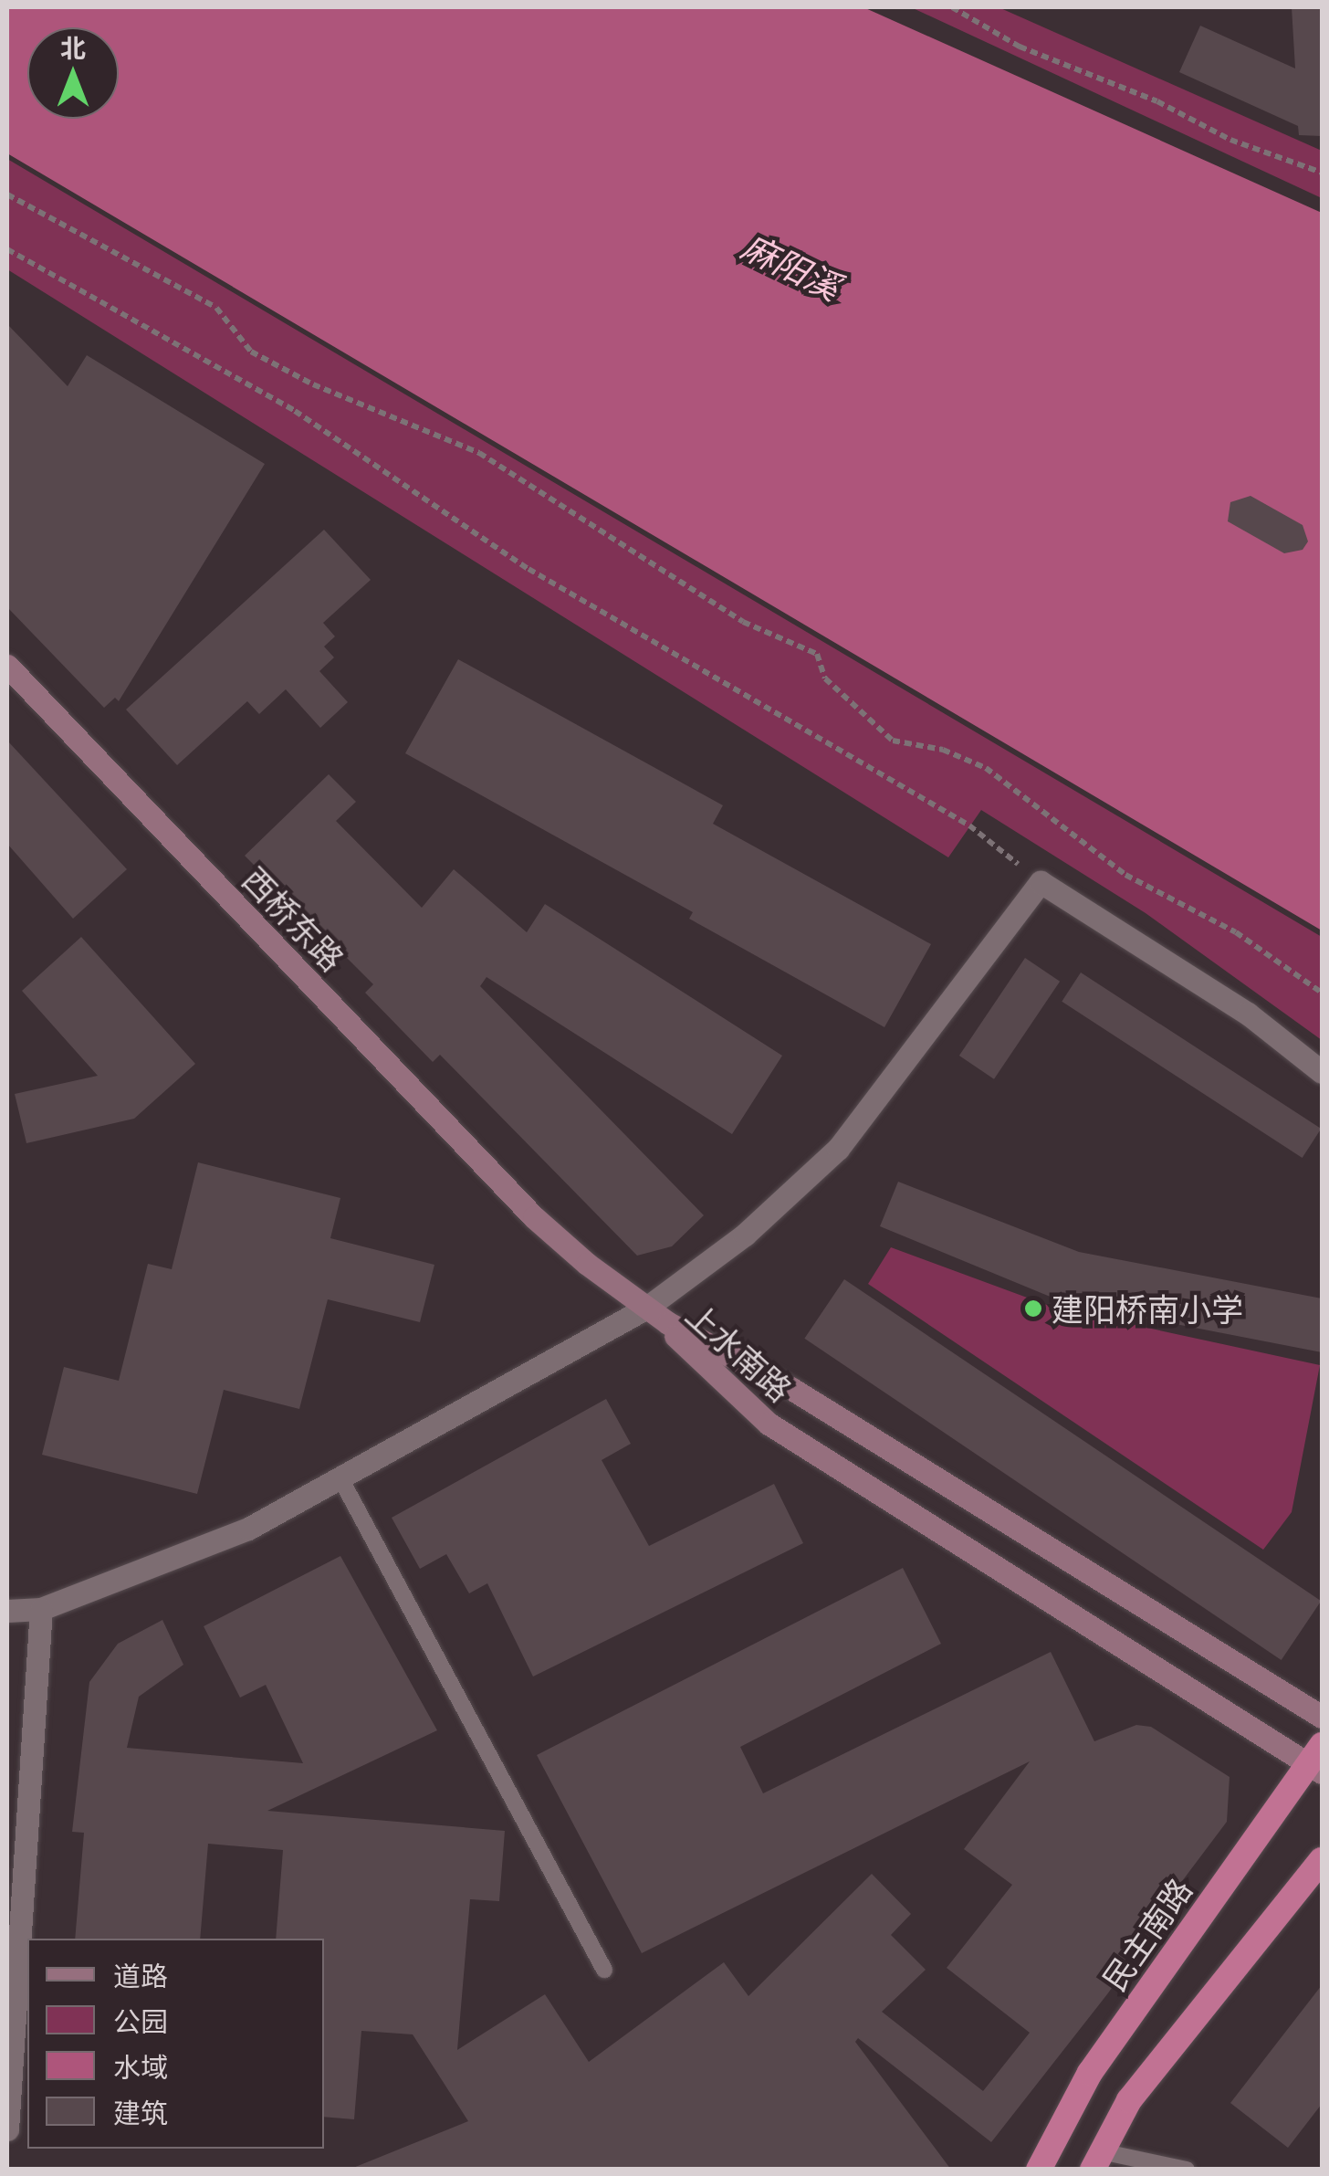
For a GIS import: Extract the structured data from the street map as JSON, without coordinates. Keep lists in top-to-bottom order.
{
  "streets": {
    "highway": ["民主南路"],
    "main road": ["西桥东路", "上水南路"]
  },
  "crossings": [
    ["西桥东路", "上水南路"],
    ["上水南路", "民主南路"]
  ],
  "water": ["麻阳溪"],
  "places": ["建阳桥南小学"],
  "legend": [
    "道路",
    "公园",
    "水域",
    "建筑"
  ],
  "north": "top"
}
